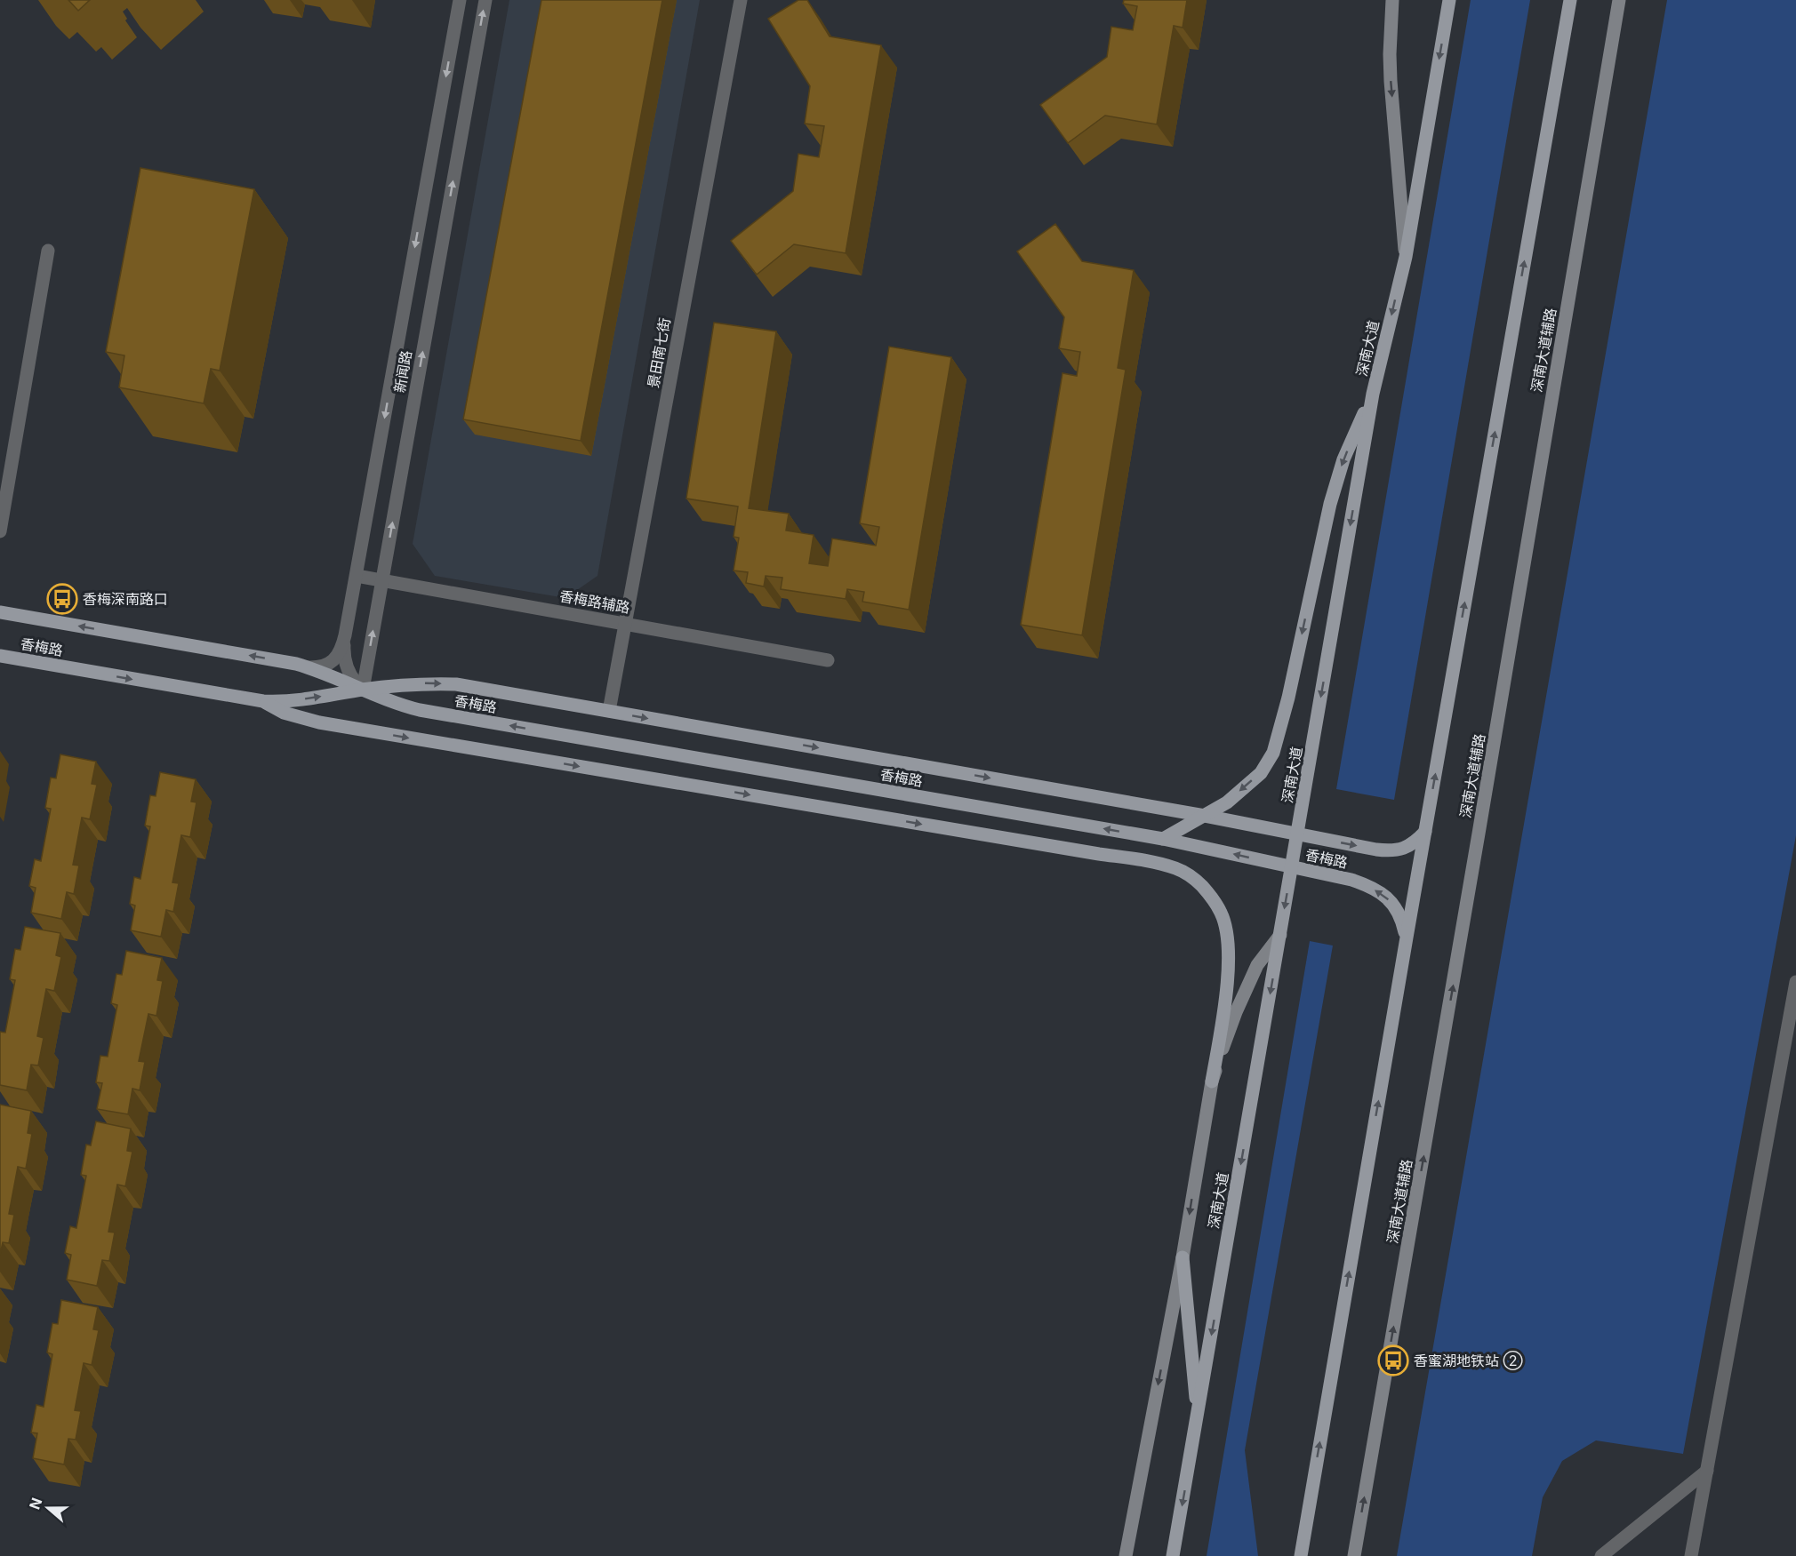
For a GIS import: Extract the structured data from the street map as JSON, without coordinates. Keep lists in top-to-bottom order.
{
  "streets": {
    "main road": ["深南大道", "深南大道辅路", "香梅路"],
    "street": ["景田南七街", "新闻路", "香梅路辅路"]
  },
  "crossings": [
    ["深南大道", "香梅路"],
    ["景田南七街", "香梅路辅路"],
    ["景田南七街", "香梅路"],
    ["新闻路", "香梅路辅路"],
    ["新闻路", "香梅路"]
  ],
  "places": {
    "bus stop": ["香梅深南路口", "香蜜湖地铁站 ②"]
  },
  "north": "left"
}
